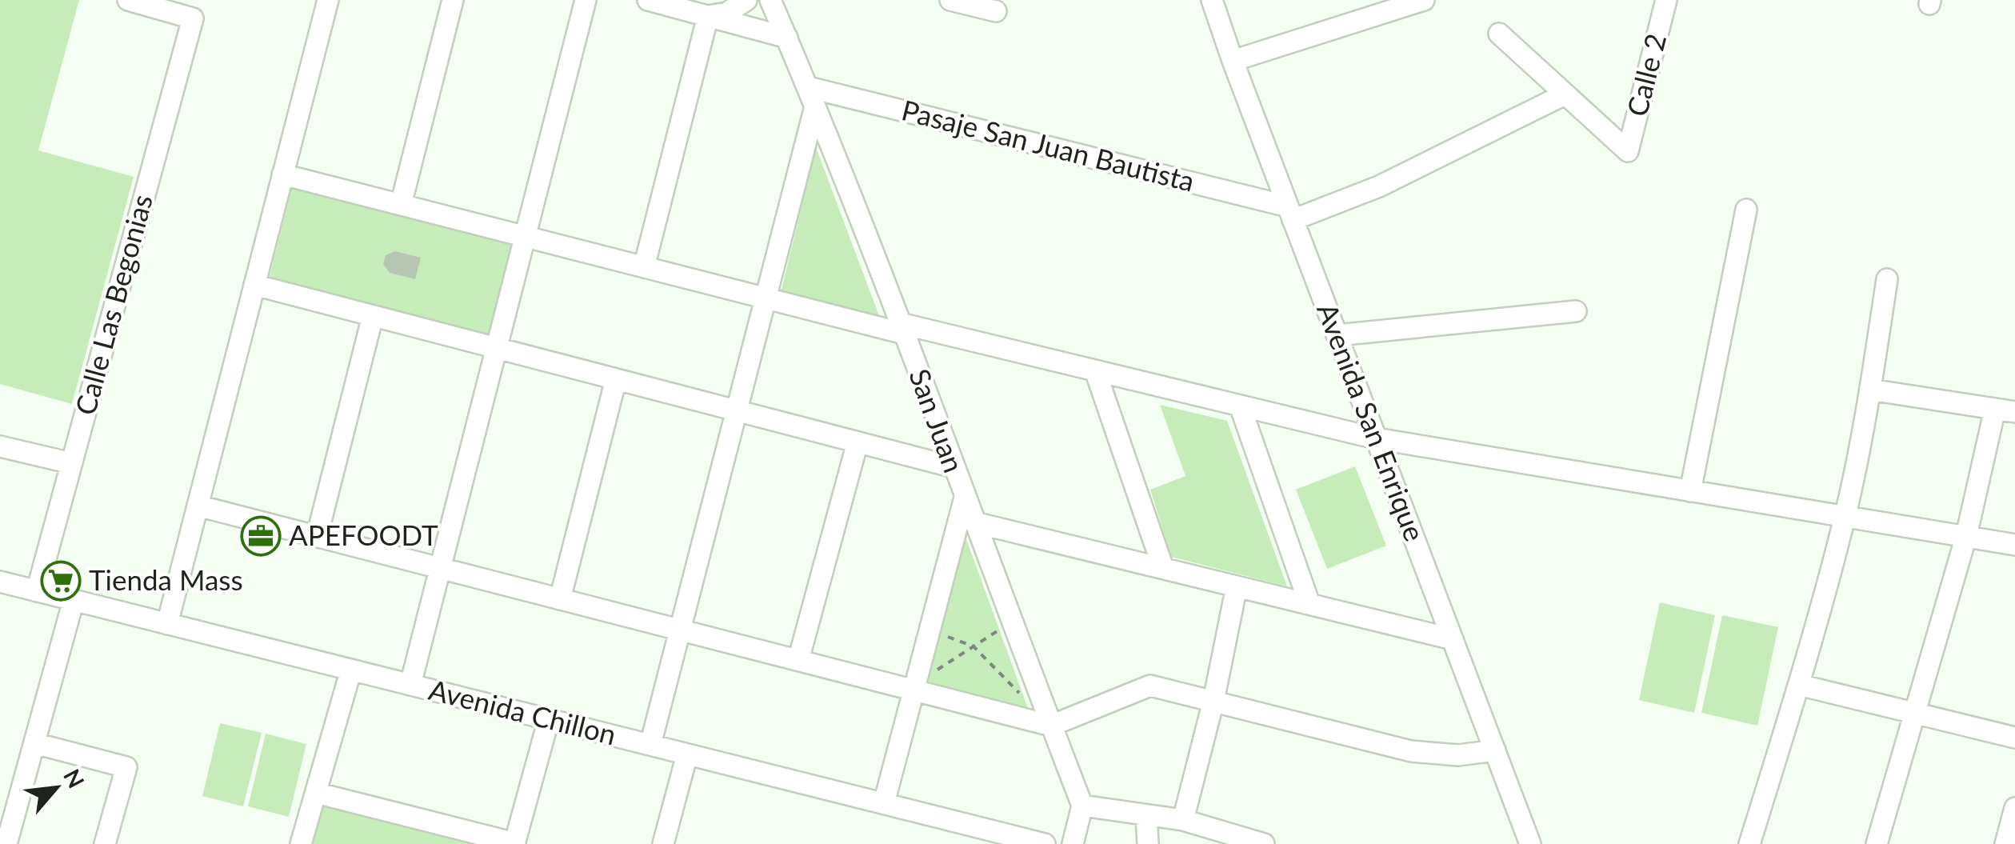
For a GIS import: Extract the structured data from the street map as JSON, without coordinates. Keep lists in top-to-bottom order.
{
  "streets": {
    "street": [
      "Calle 2",
      "Pasaje San Juan Bautista",
      "Calle Las Begonias",
      "San Juan",
      "Avenida San Enrique",
      "Avenida Chillon"
    ]
  },
  "crossings": [
    ["Pasaje San Juan Bautista", "San Juan"],
    ["Pasaje San Juan Bautista", "Avenida San Enrique"],
    ["Calle Las Begonias", "Avenida Chillon"]
  ],
  "places": {
    "office": ["APEFOODT"],
    "supermarket": ["Tienda Mass"]
  },
  "north": "top right"
}
